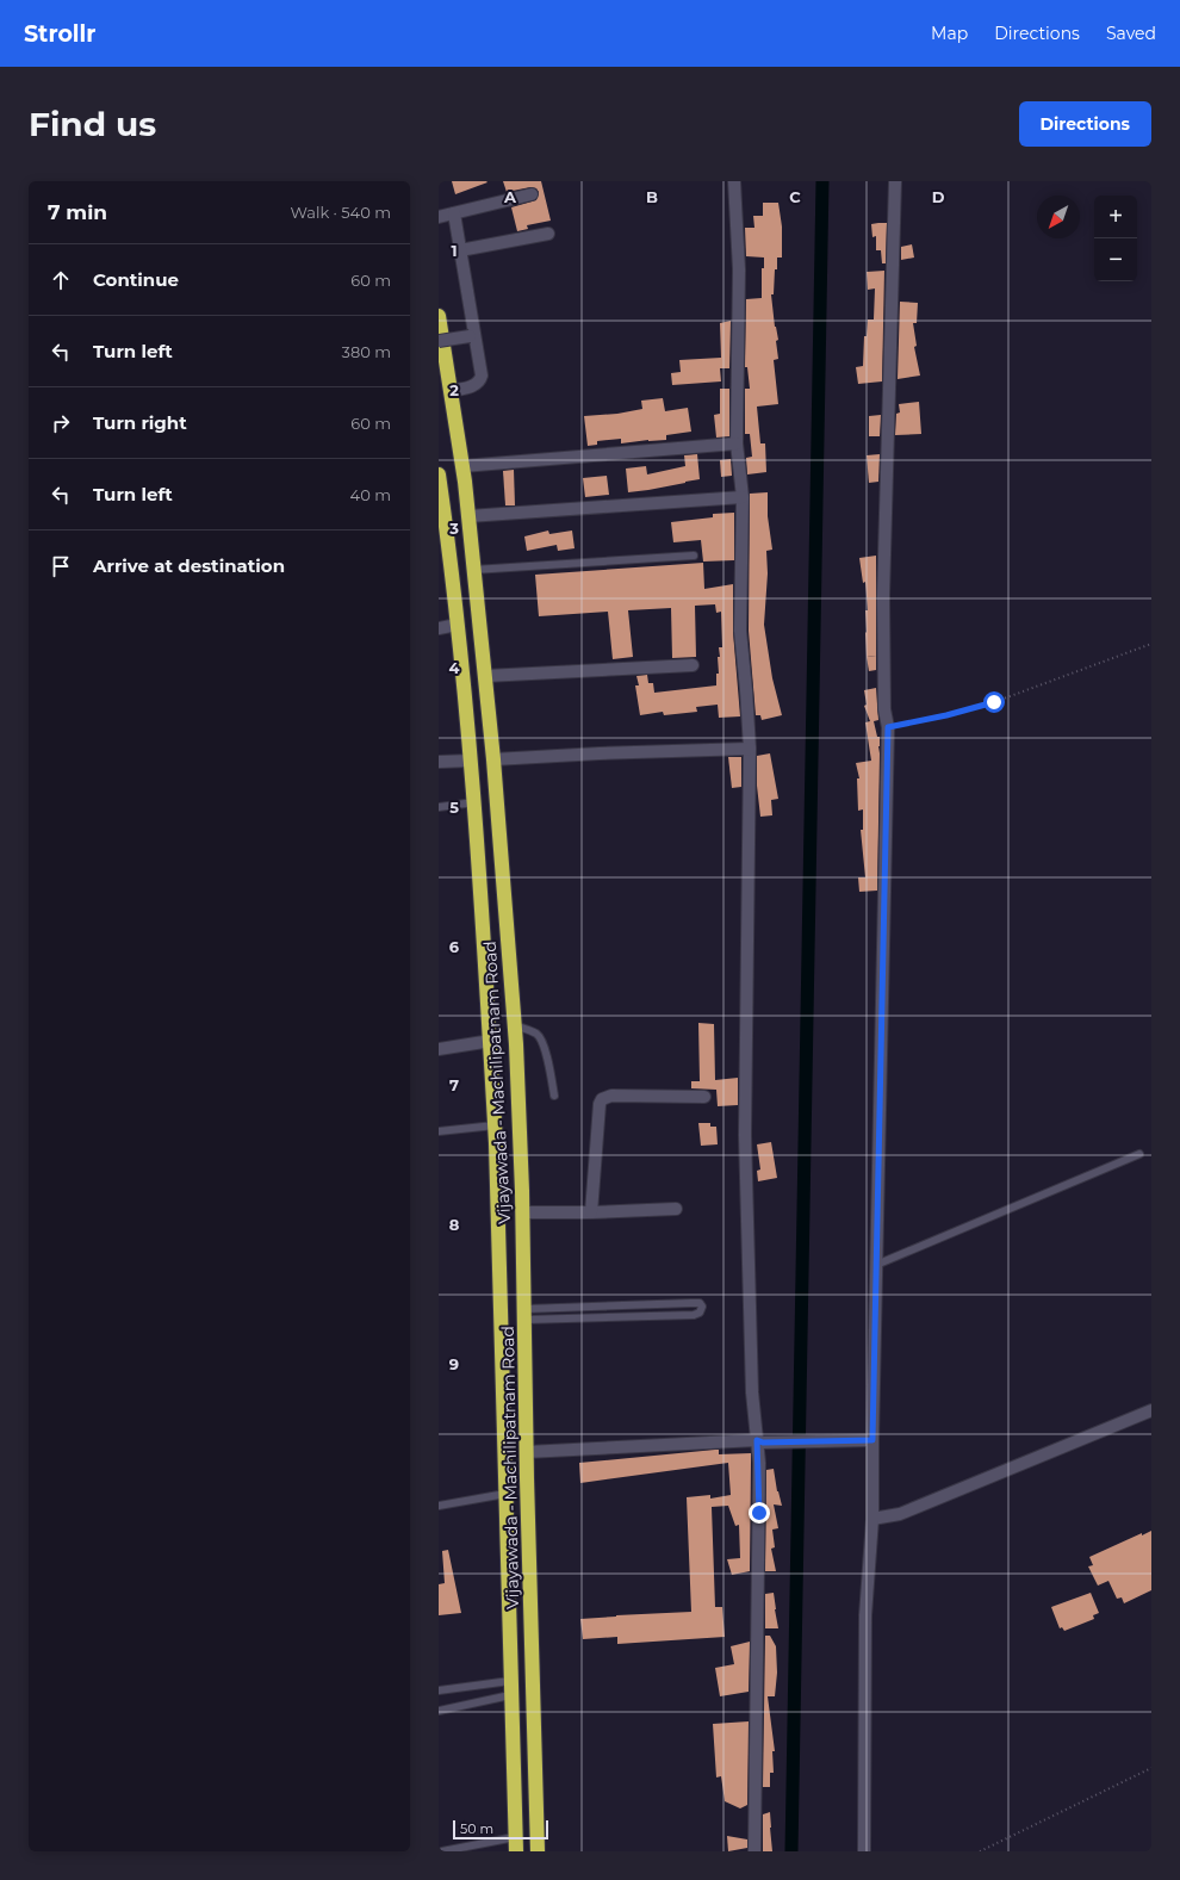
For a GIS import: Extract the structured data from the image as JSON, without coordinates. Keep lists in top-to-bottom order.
{
  "streets": {
    "highway": ["Vijayawada - Machilipatnam Road"]
  },
  "scale_bar": "50 m",
  "north": "bottom left",
  "page": {
    "header": "Strollr",
    "nav": ["Map", "Directions", "Saved"],
    "buttons": "Directions",
    "title": "Find us",
    "heading": ["7 min", "Walk · 540 m"],
    "map_buttons": ["+", "−"],
    "list": [
      ["Continue", "60 m"],
      ["Turn left", "380 m"],
      ["Turn right", "60 m"],
      ["Turn left", "40 m"],
      "Arrive at destination"
    ],
    "scale": "50 m"
  },
  "grid": {
    "columns": [
      "A",
      "B",
      "C",
      "D"
    ],
    "rows": [
      "1",
      "2",
      "3",
      "4",
      "5",
      "6",
      "7",
      "8",
      "9"
    ]
  }
}
